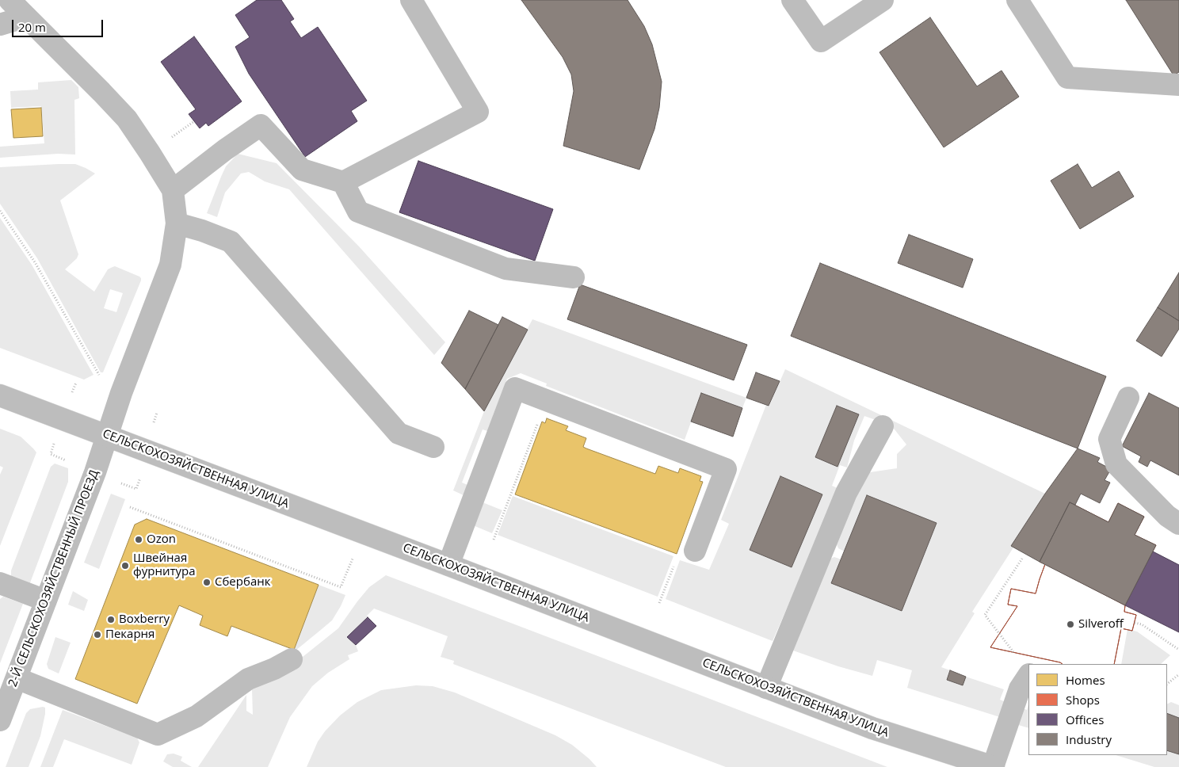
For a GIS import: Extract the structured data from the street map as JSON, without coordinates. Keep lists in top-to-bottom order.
{
  "streets": {
    "main road": ["СЕЛЬСКОХОЗЯЙСТВЕННАЯ УЛИЦА", "2-Й СЕЛЬСКОХОЗЯЙСТВЕННЫЙ ПРОЕЗД"]
  },
  "crossings": [
    ["СЕЛЬСКОХОЗЯЙСТВЕННАЯ УЛИЦА", "2-Й СЕЛЬСКОХОЗЯЙСТВЕННЫЙ ПРОЕЗД"]
  ],
  "places": [
    "Ozon",
    "Швейная фурнитура",
    "Сбербанк",
    "Boxberry",
    "Silveroff",
    "Пекарня"
  ],
  "legend": [
    "Homes",
    "Shops",
    "Offices",
    "Industry"
  ],
  "scale_bar": "20 m"
}
